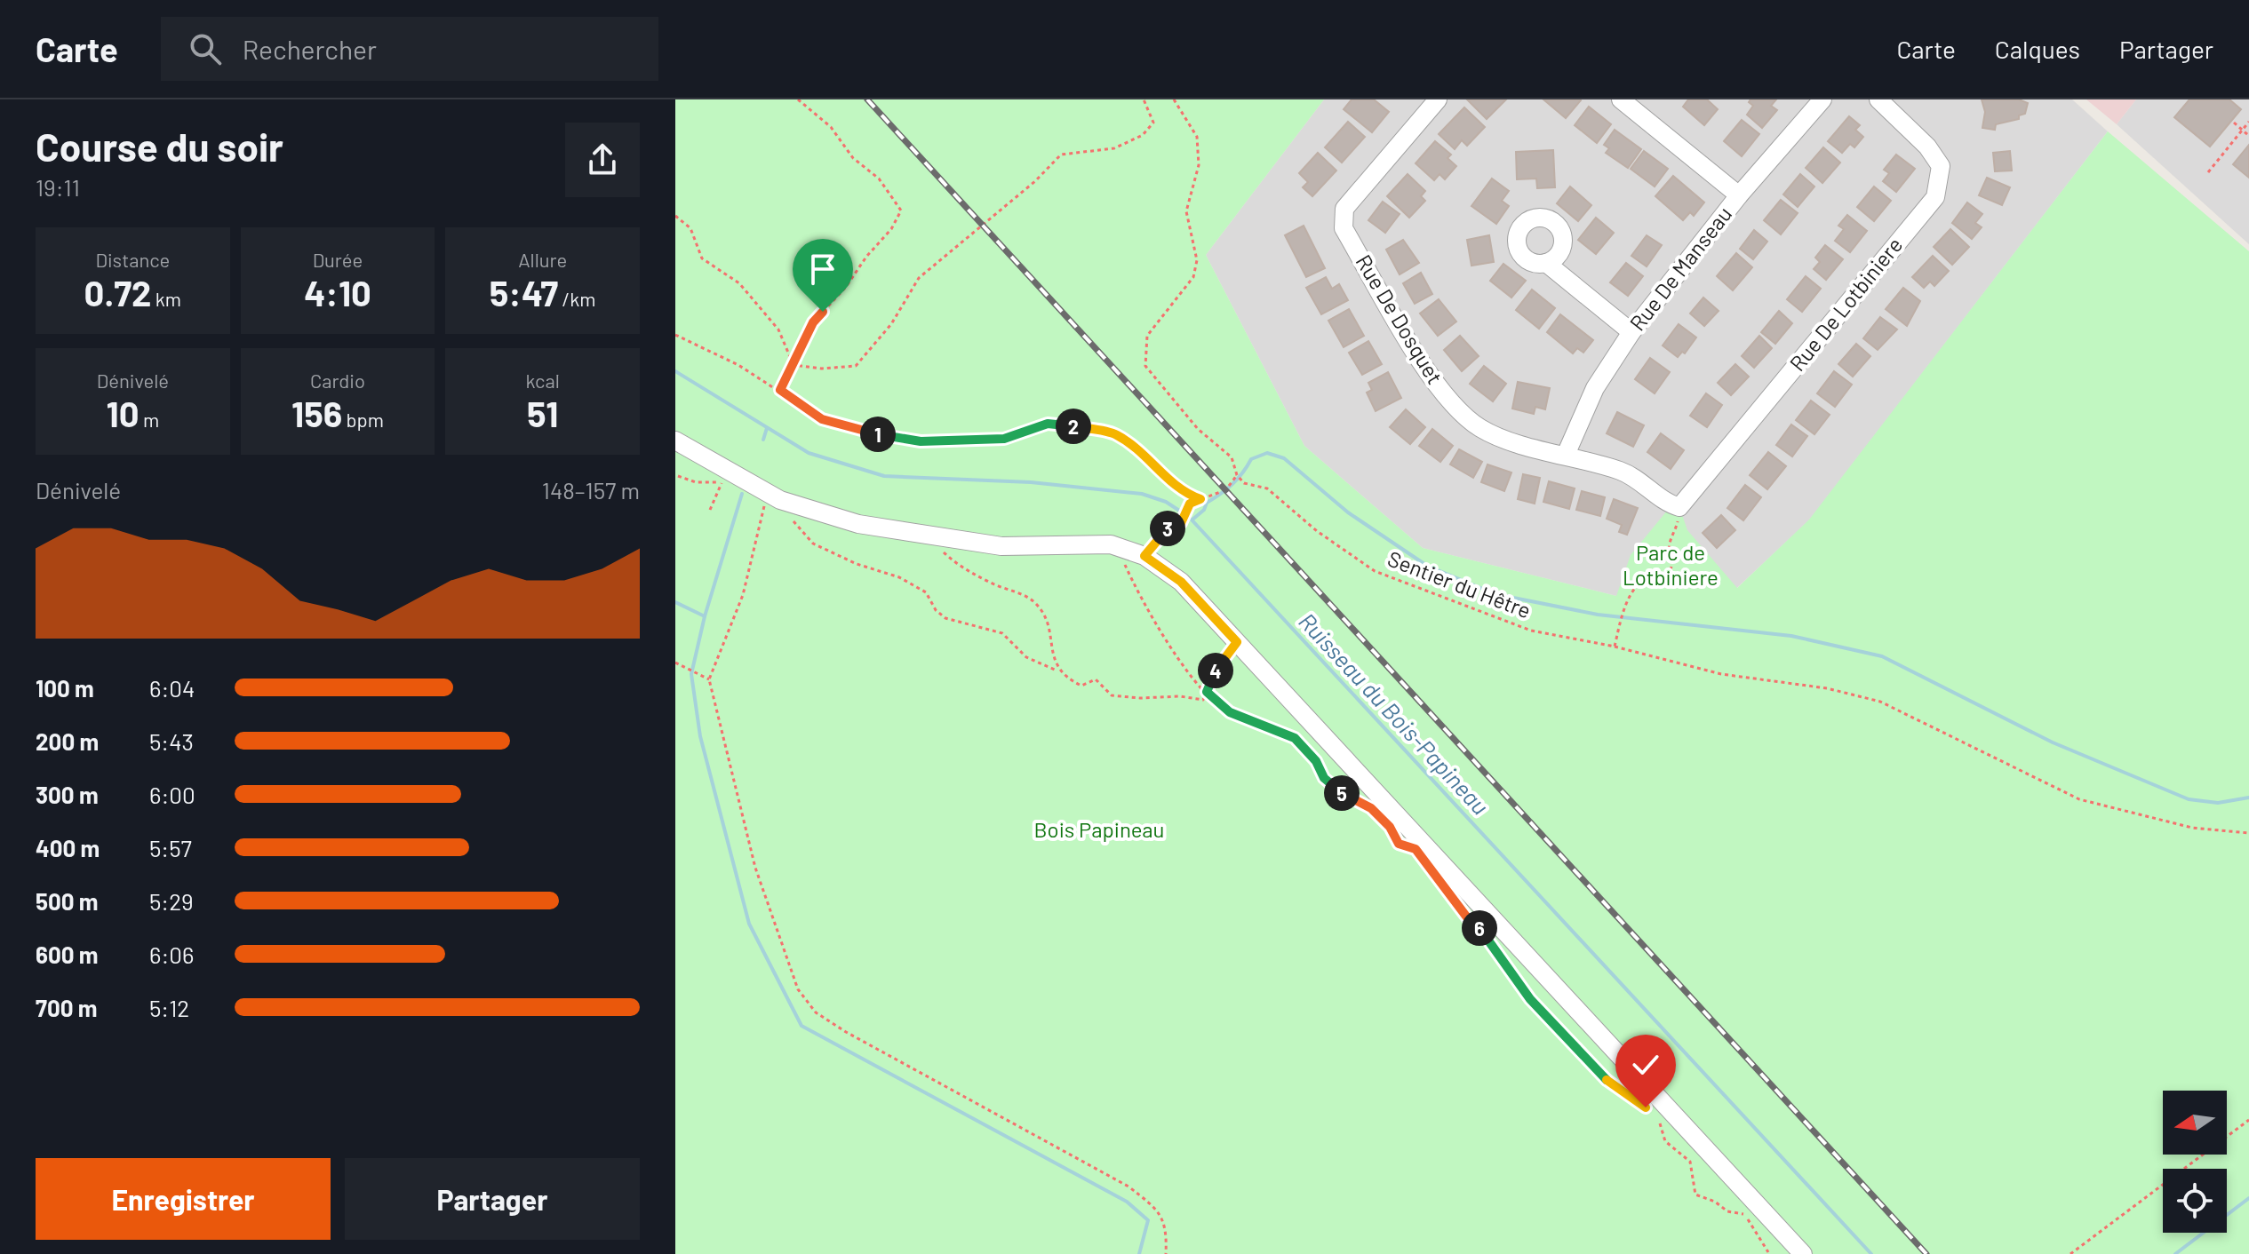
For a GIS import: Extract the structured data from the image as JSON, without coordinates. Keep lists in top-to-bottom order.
{
  "streets": {
    "street": ["Rue De Manseau", "Rue De Lotbiniere", "Rue De Dosquet"],
    "path": ["Sentier du Hêtre"]
  },
  "crossings": [
    ["Rue De Manseau", "Rue De Dosquet"],
    ["Rue De Lotbiniere", "Rue De Dosquet"]
  ],
  "water": ["Ruisseau du Bois-Papineau"],
  "parks": ["Parc de Lotbiniere", "Bois Papineau"],
  "north": "left",
  "page": {
    "header": "Carte",
    "search": "Rechercher",
    "nav": ["Carte", "Calques", "Partager"],
    "heading": ["Course du soir", "19:11"],
    "stats": [
      ["Distance", "0.72 km"],
      ["Durée", "4:10"],
      ["Allure", "5:47 /km"],
      ["Dénivelé", "10 m"],
      ["Cardio", "156 bpm"],
      ["kcal", "51"]
    ],
    "pins": [
      "2",
      "1",
      "3",
      "4",
      "5",
      "6"
    ],
    "chart": ["Dénivelé", "148–157 m"],
    "list": [
      {
        "name": "100 m",
        "note": "6:04"
      },
      {
        "name": "200 m",
        "note": "5:43"
      },
      {
        "name": "300 m",
        "note": "6:00"
      },
      {
        "name": "400 m",
        "note": "5:57"
      },
      {
        "name": "500 m",
        "note": "5:29"
      },
      {
        "name": "600 m",
        "note": "6:06"
      },
      {
        "name": "700 m",
        "note": "5:12"
      }
    ],
    "buttons": ["Enregistrer", "Partager"]
  }
}
